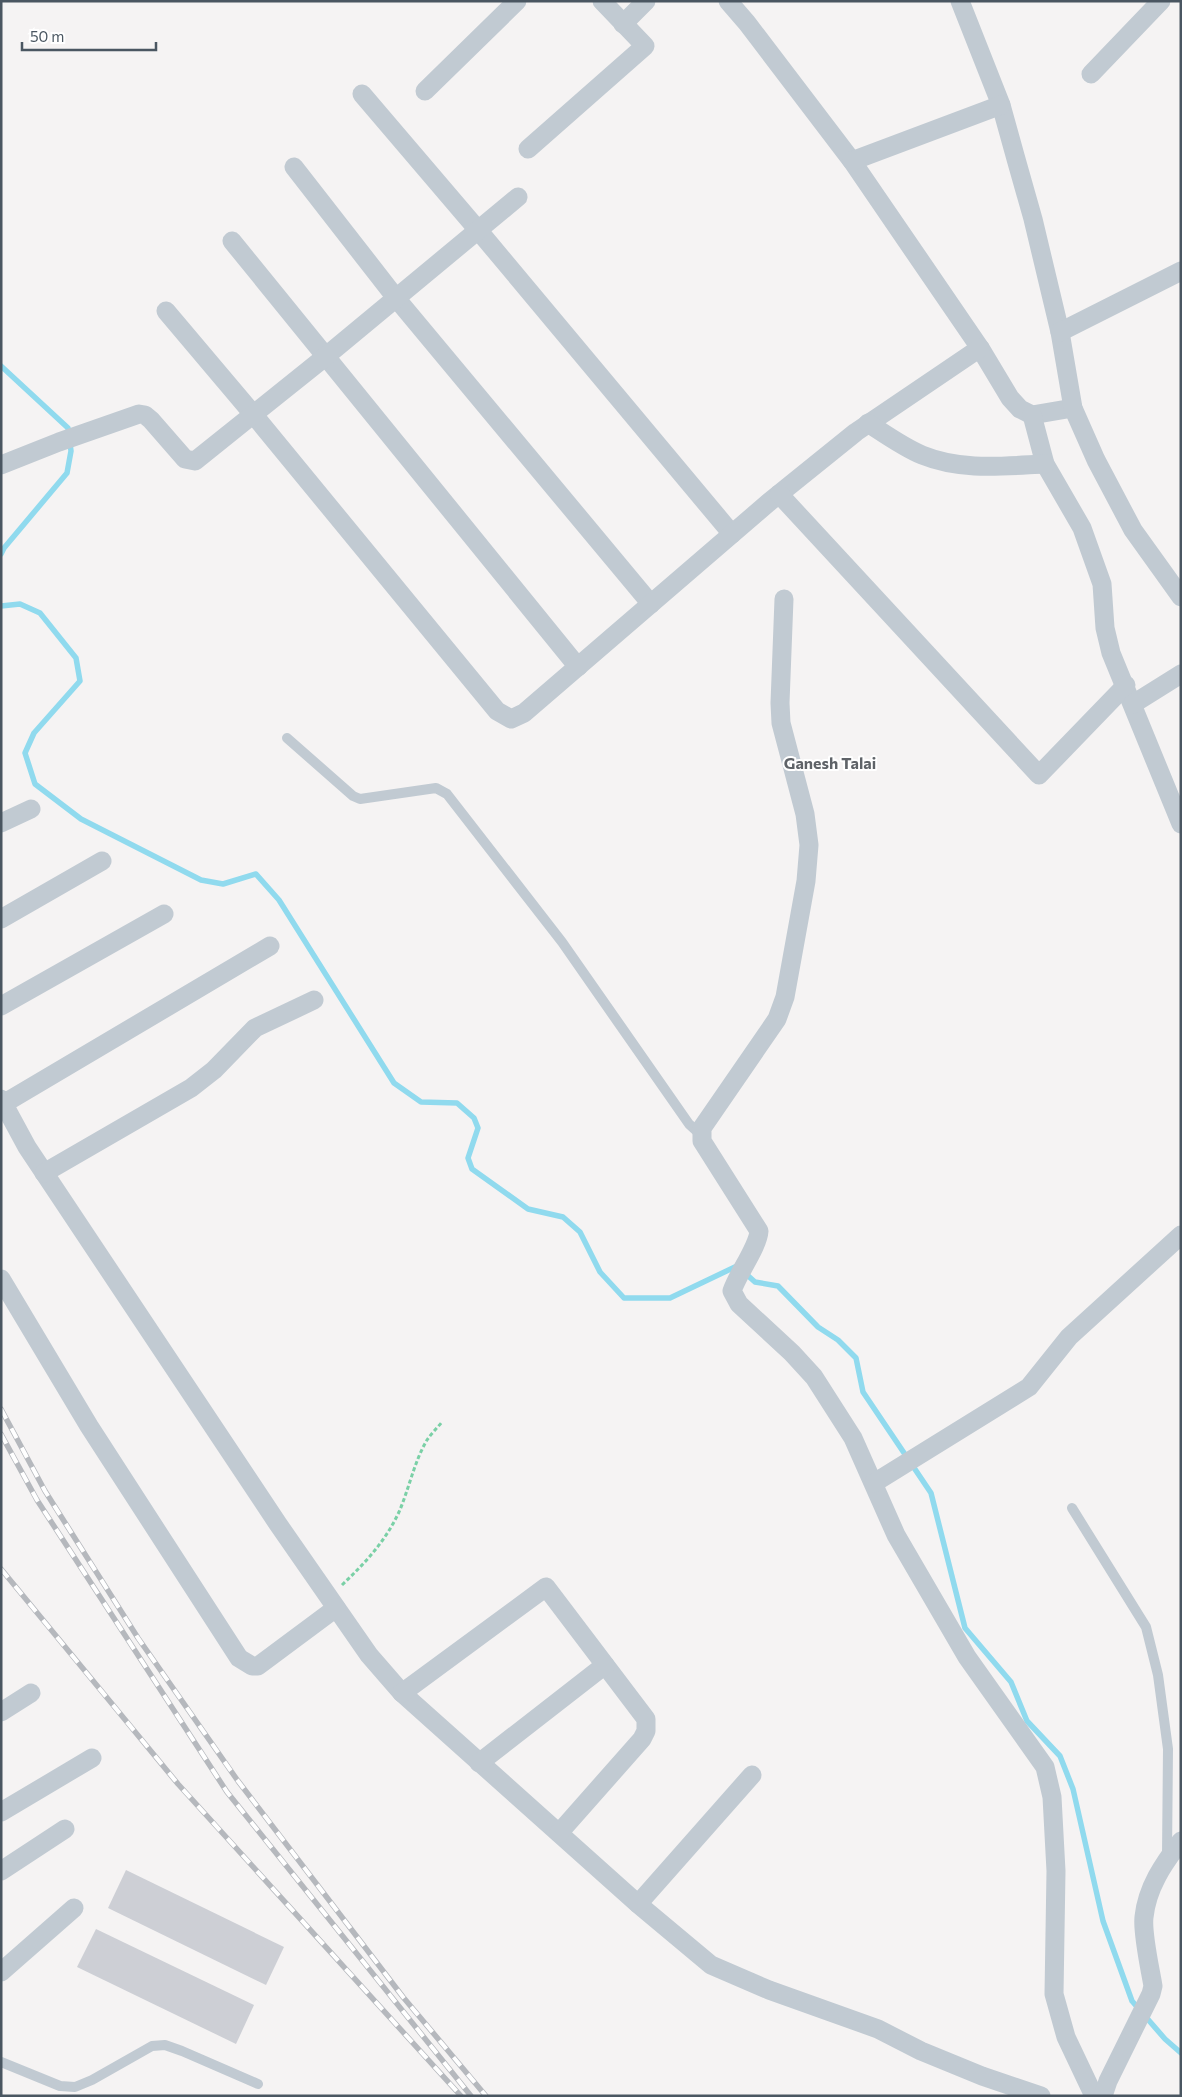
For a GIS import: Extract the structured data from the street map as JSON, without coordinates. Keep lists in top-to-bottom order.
{
  "districts": ["Ganesh Talai"],
  "scale_bar": "50 m"
}
